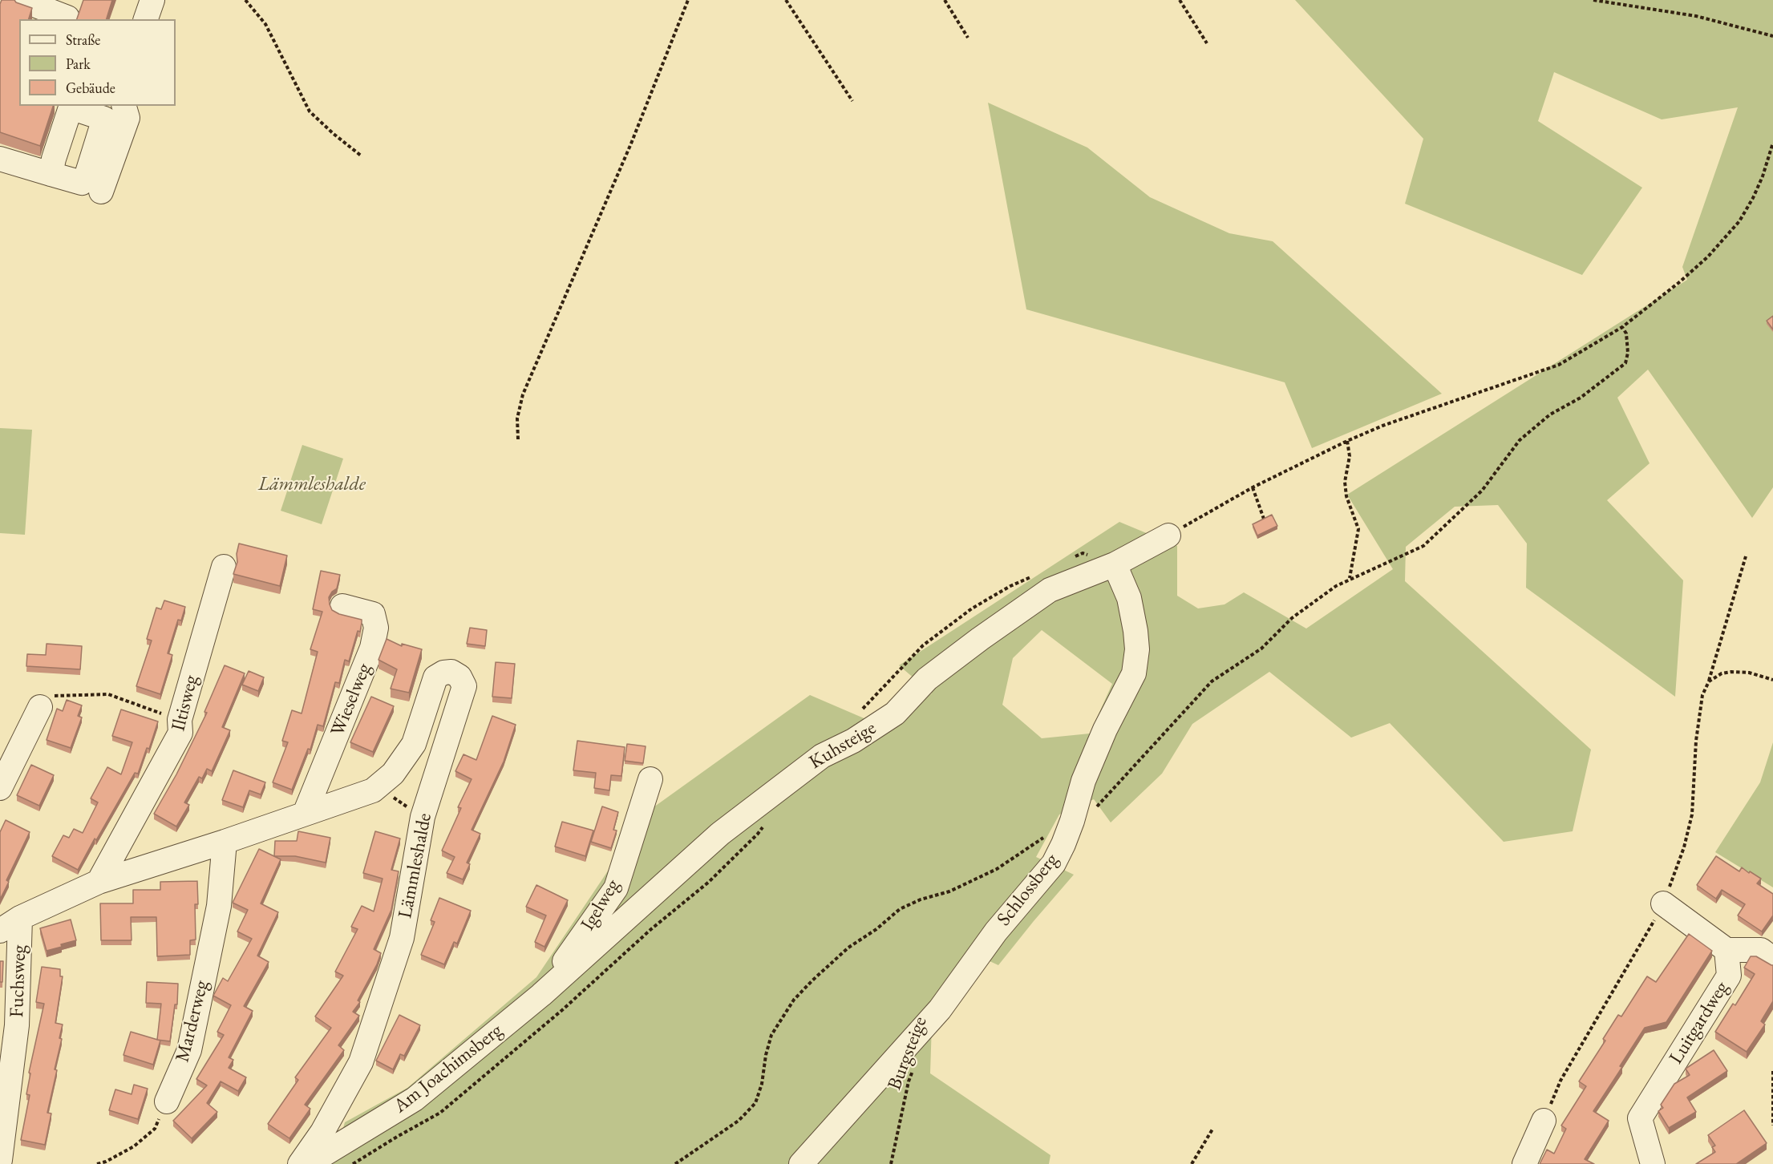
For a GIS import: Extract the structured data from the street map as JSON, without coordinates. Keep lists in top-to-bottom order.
{
  "streets": {
    "street": [
      "Wieselweg",
      "Iltisweg",
      "Kuhsteige",
      "Lämmleshalde",
      "Schlossberg",
      "Igelweg",
      "Fuchsweg",
      "Marderweg",
      "Luitgardweg",
      "Am Joachimsberg"
    ],
    "path": ["Burgsteige"]
  },
  "crossings": [
    ["Wieselweg", "Lämmleshalde"],
    ["Iltisweg", "Lämmleshalde"],
    ["Kuhsteige", "Schlossberg"],
    ["Kuhsteige", "Igelweg"],
    ["Kuhsteige", "Am Joachimsberg"],
    ["Lämmleshalde", "Fuchsweg"],
    ["Lämmleshalde", "Marderweg"],
    ["Lämmleshalde", "Am Joachimsberg"],
    ["Igelweg", "Am Joachimsberg"]
  ],
  "parks": ["Lämmleshalde"],
  "legend": ["Straße", "Park", "Gebäude"]
}
